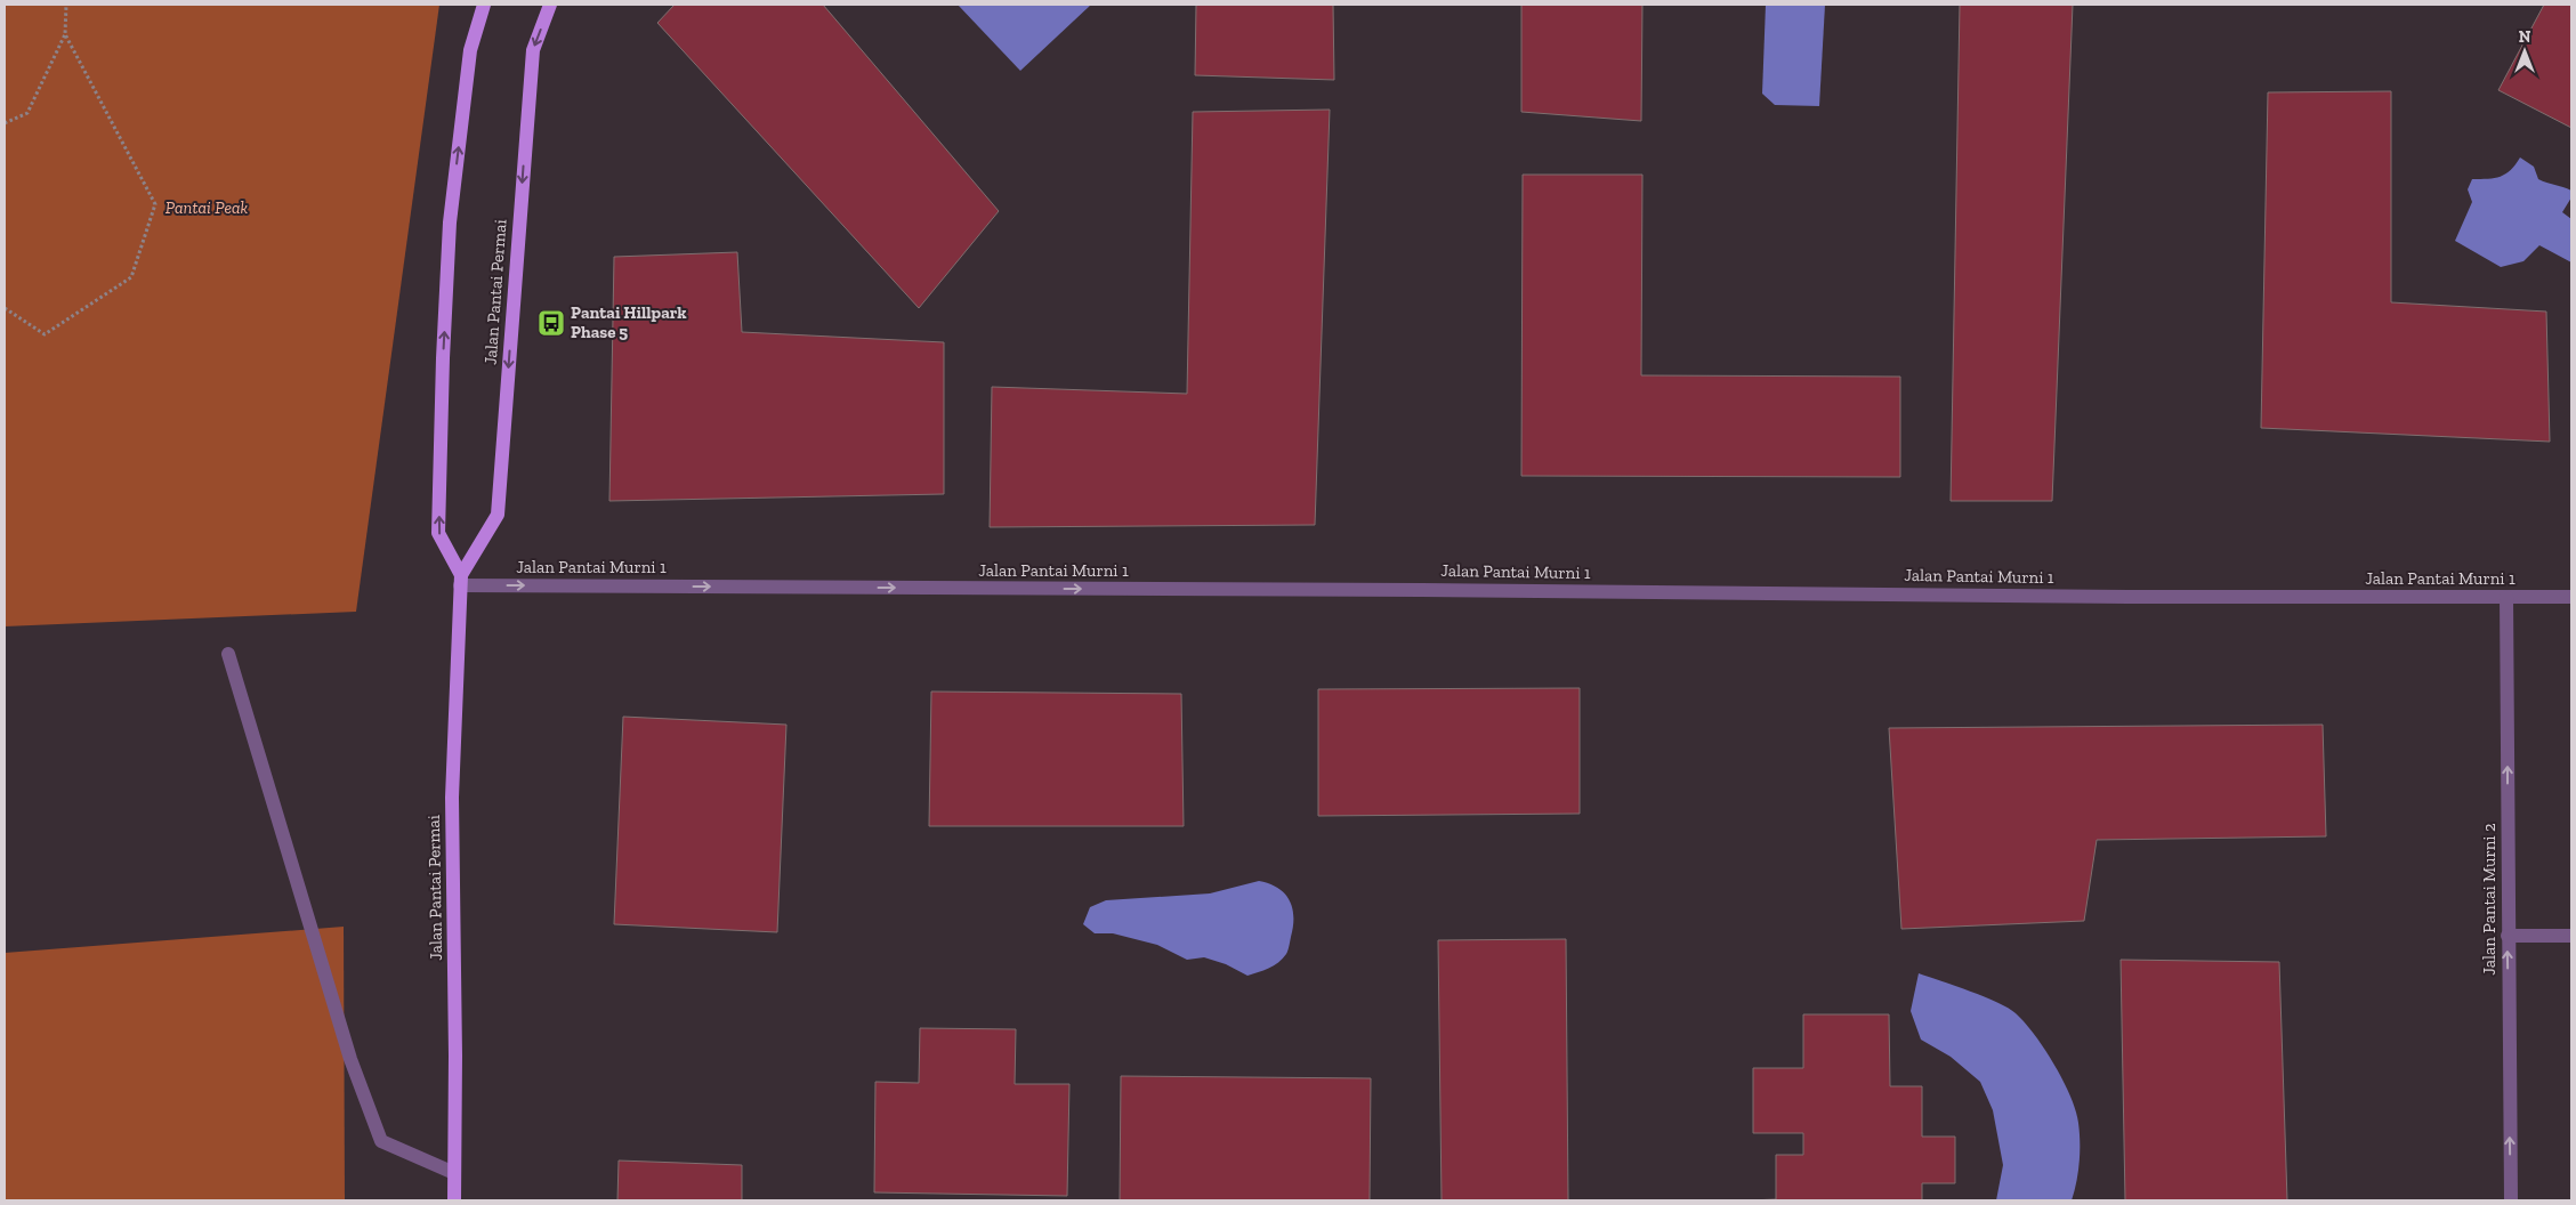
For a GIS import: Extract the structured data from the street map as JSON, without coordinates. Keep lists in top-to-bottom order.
{
  "streets": {
    "main road": ["Jalan Pantai Permai"],
    "street": ["Jalan Pantai Murni 1", "Jalan Pantai Murni 2"]
  },
  "crossings": [
    ["Jalan Pantai Permai", "Jalan Pantai Murni 1"],
    ["Jalan Pantai Murni 1", "Jalan Pantai Murni 2"]
  ],
  "one_way": ["Jalan Pantai Murni 1", "Jalan Pantai Murni 2"],
  "parks": ["Pantai Peak"],
  "places": {
    "bus stop": ["Pantai Hillpark Phase 5"]
  },
  "north": "top"
}
